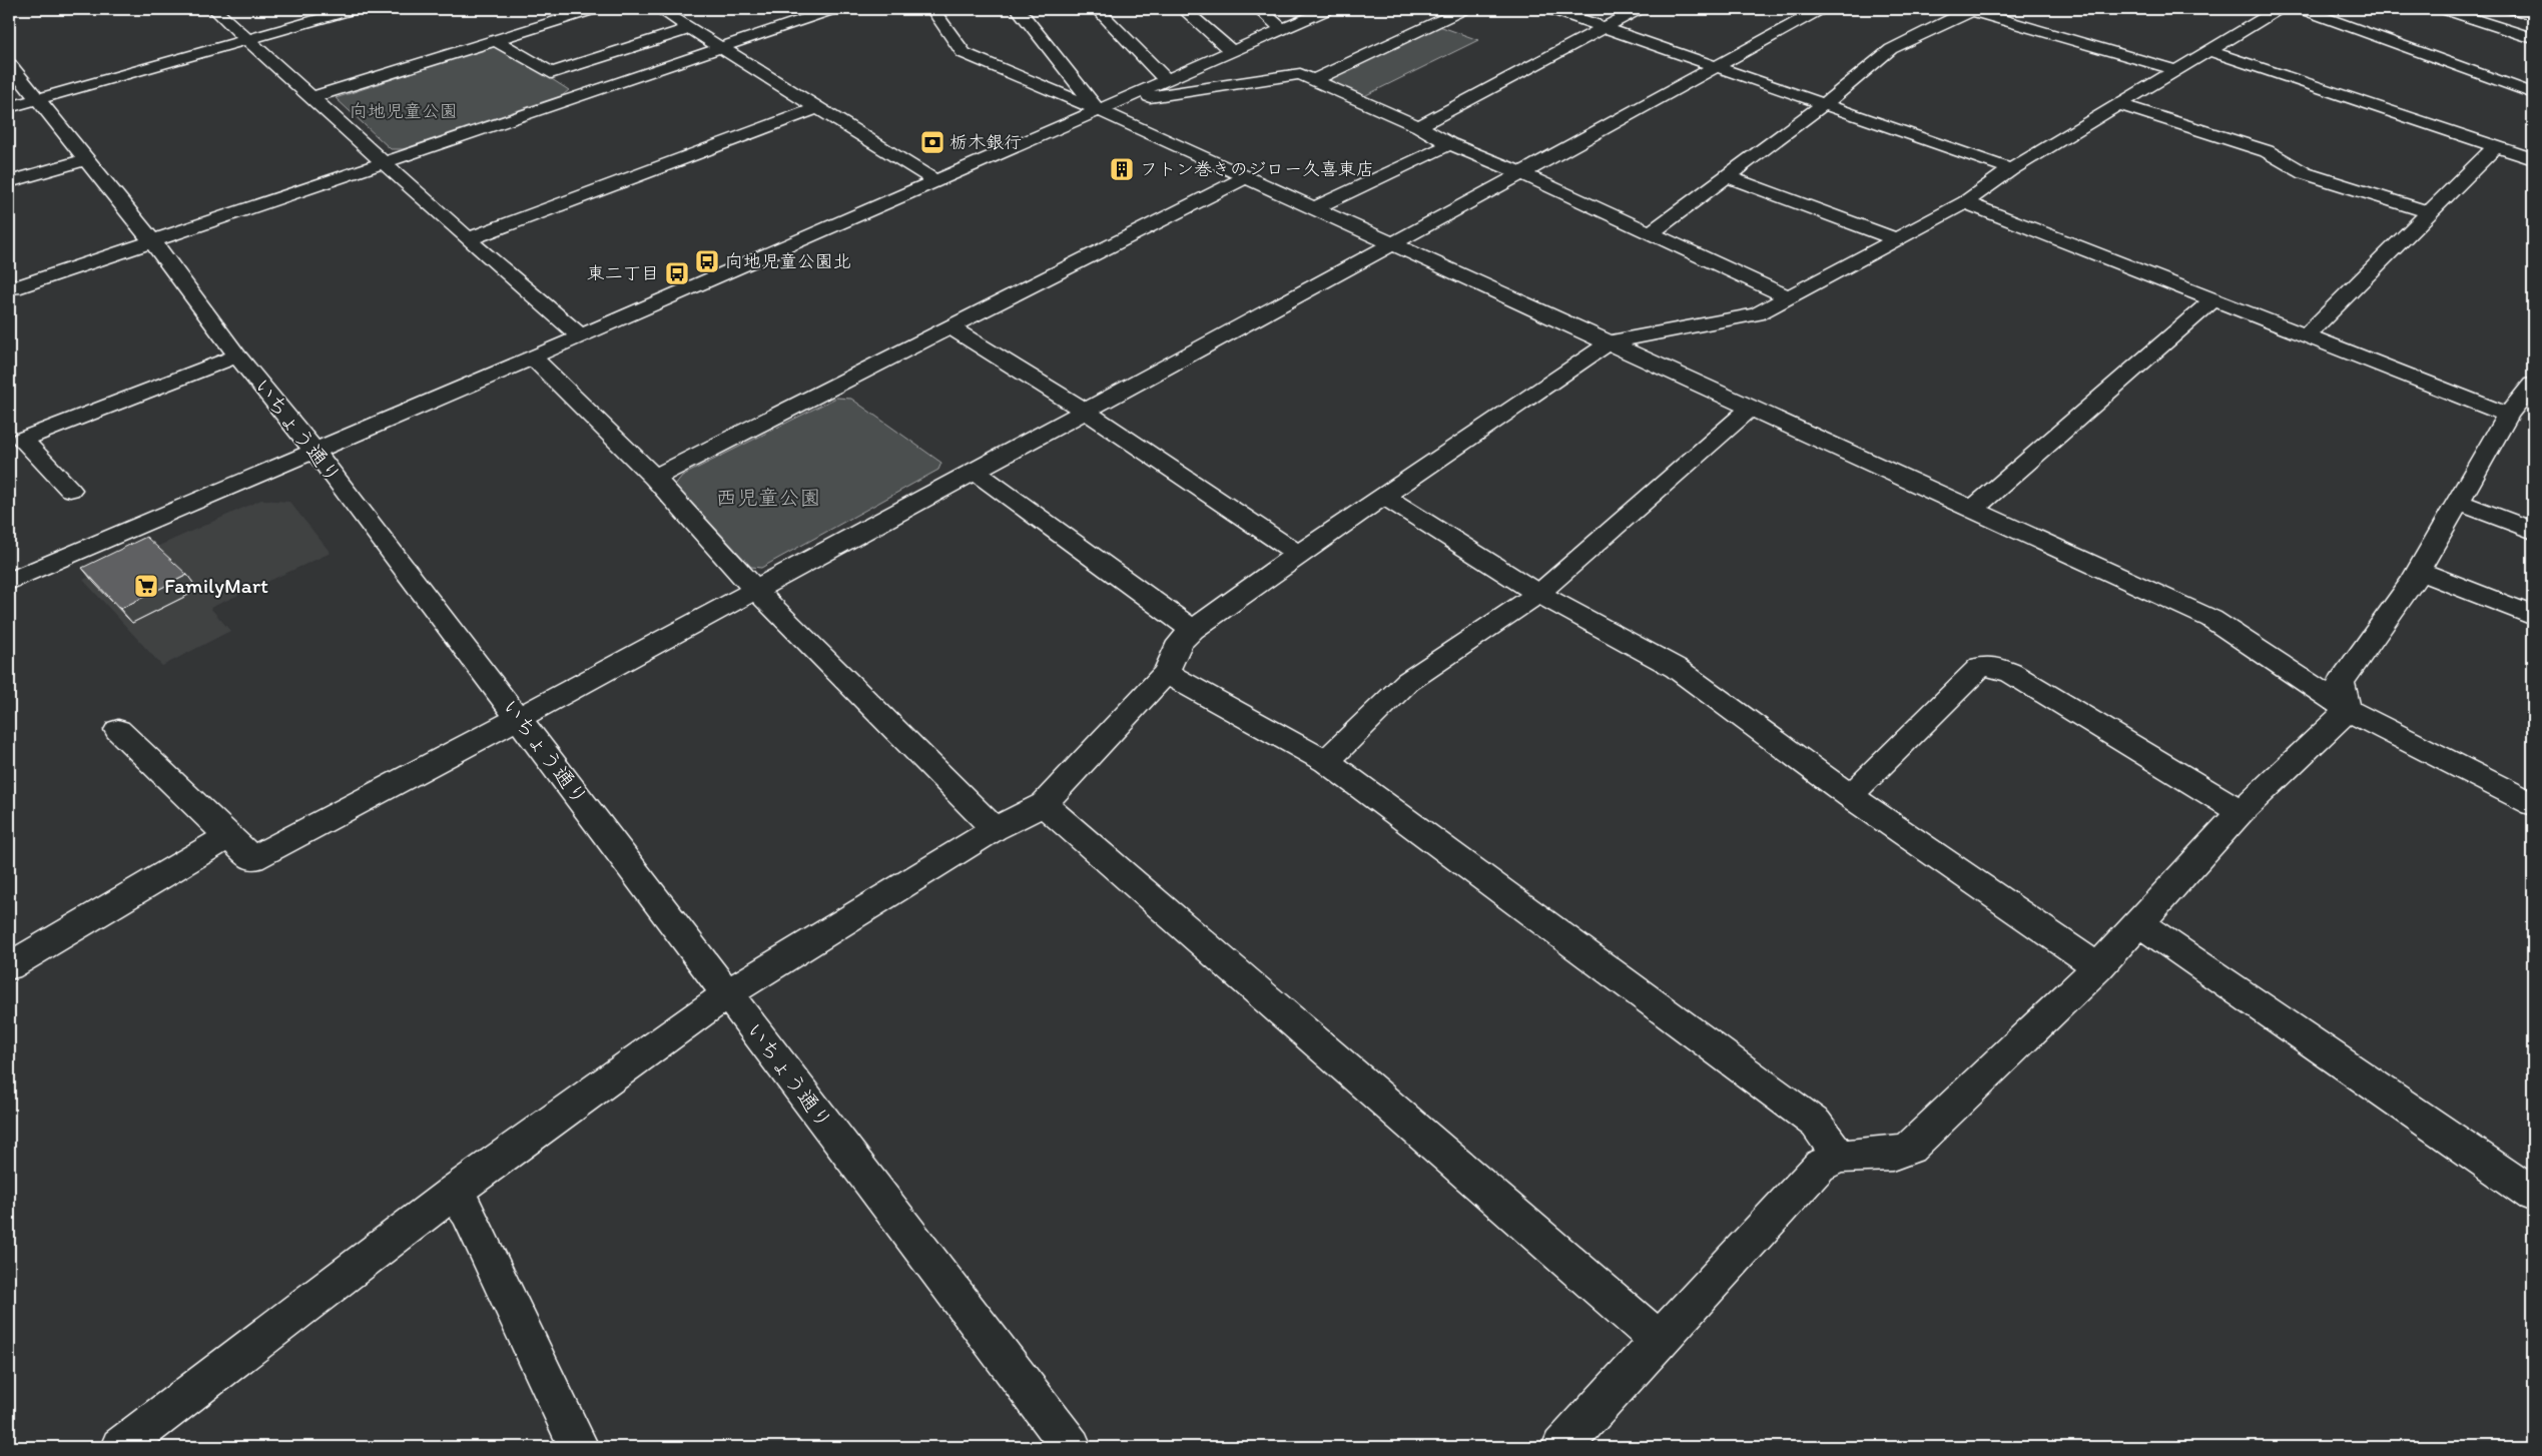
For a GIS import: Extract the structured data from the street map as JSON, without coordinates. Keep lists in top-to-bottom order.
{
  "streets": {
    "street": ["いちょう通り"]
  },
  "parks": ["向地児童公園", "西児童公園"],
  "places": {
    "bank": ["栃木銀行"],
    "building": ["フトン巻きのジロー久喜東店"],
    "bus stop": ["向地児童公園北", "東二丁目"],
    "supermarket": ["FamilyMart"]
  }
}
